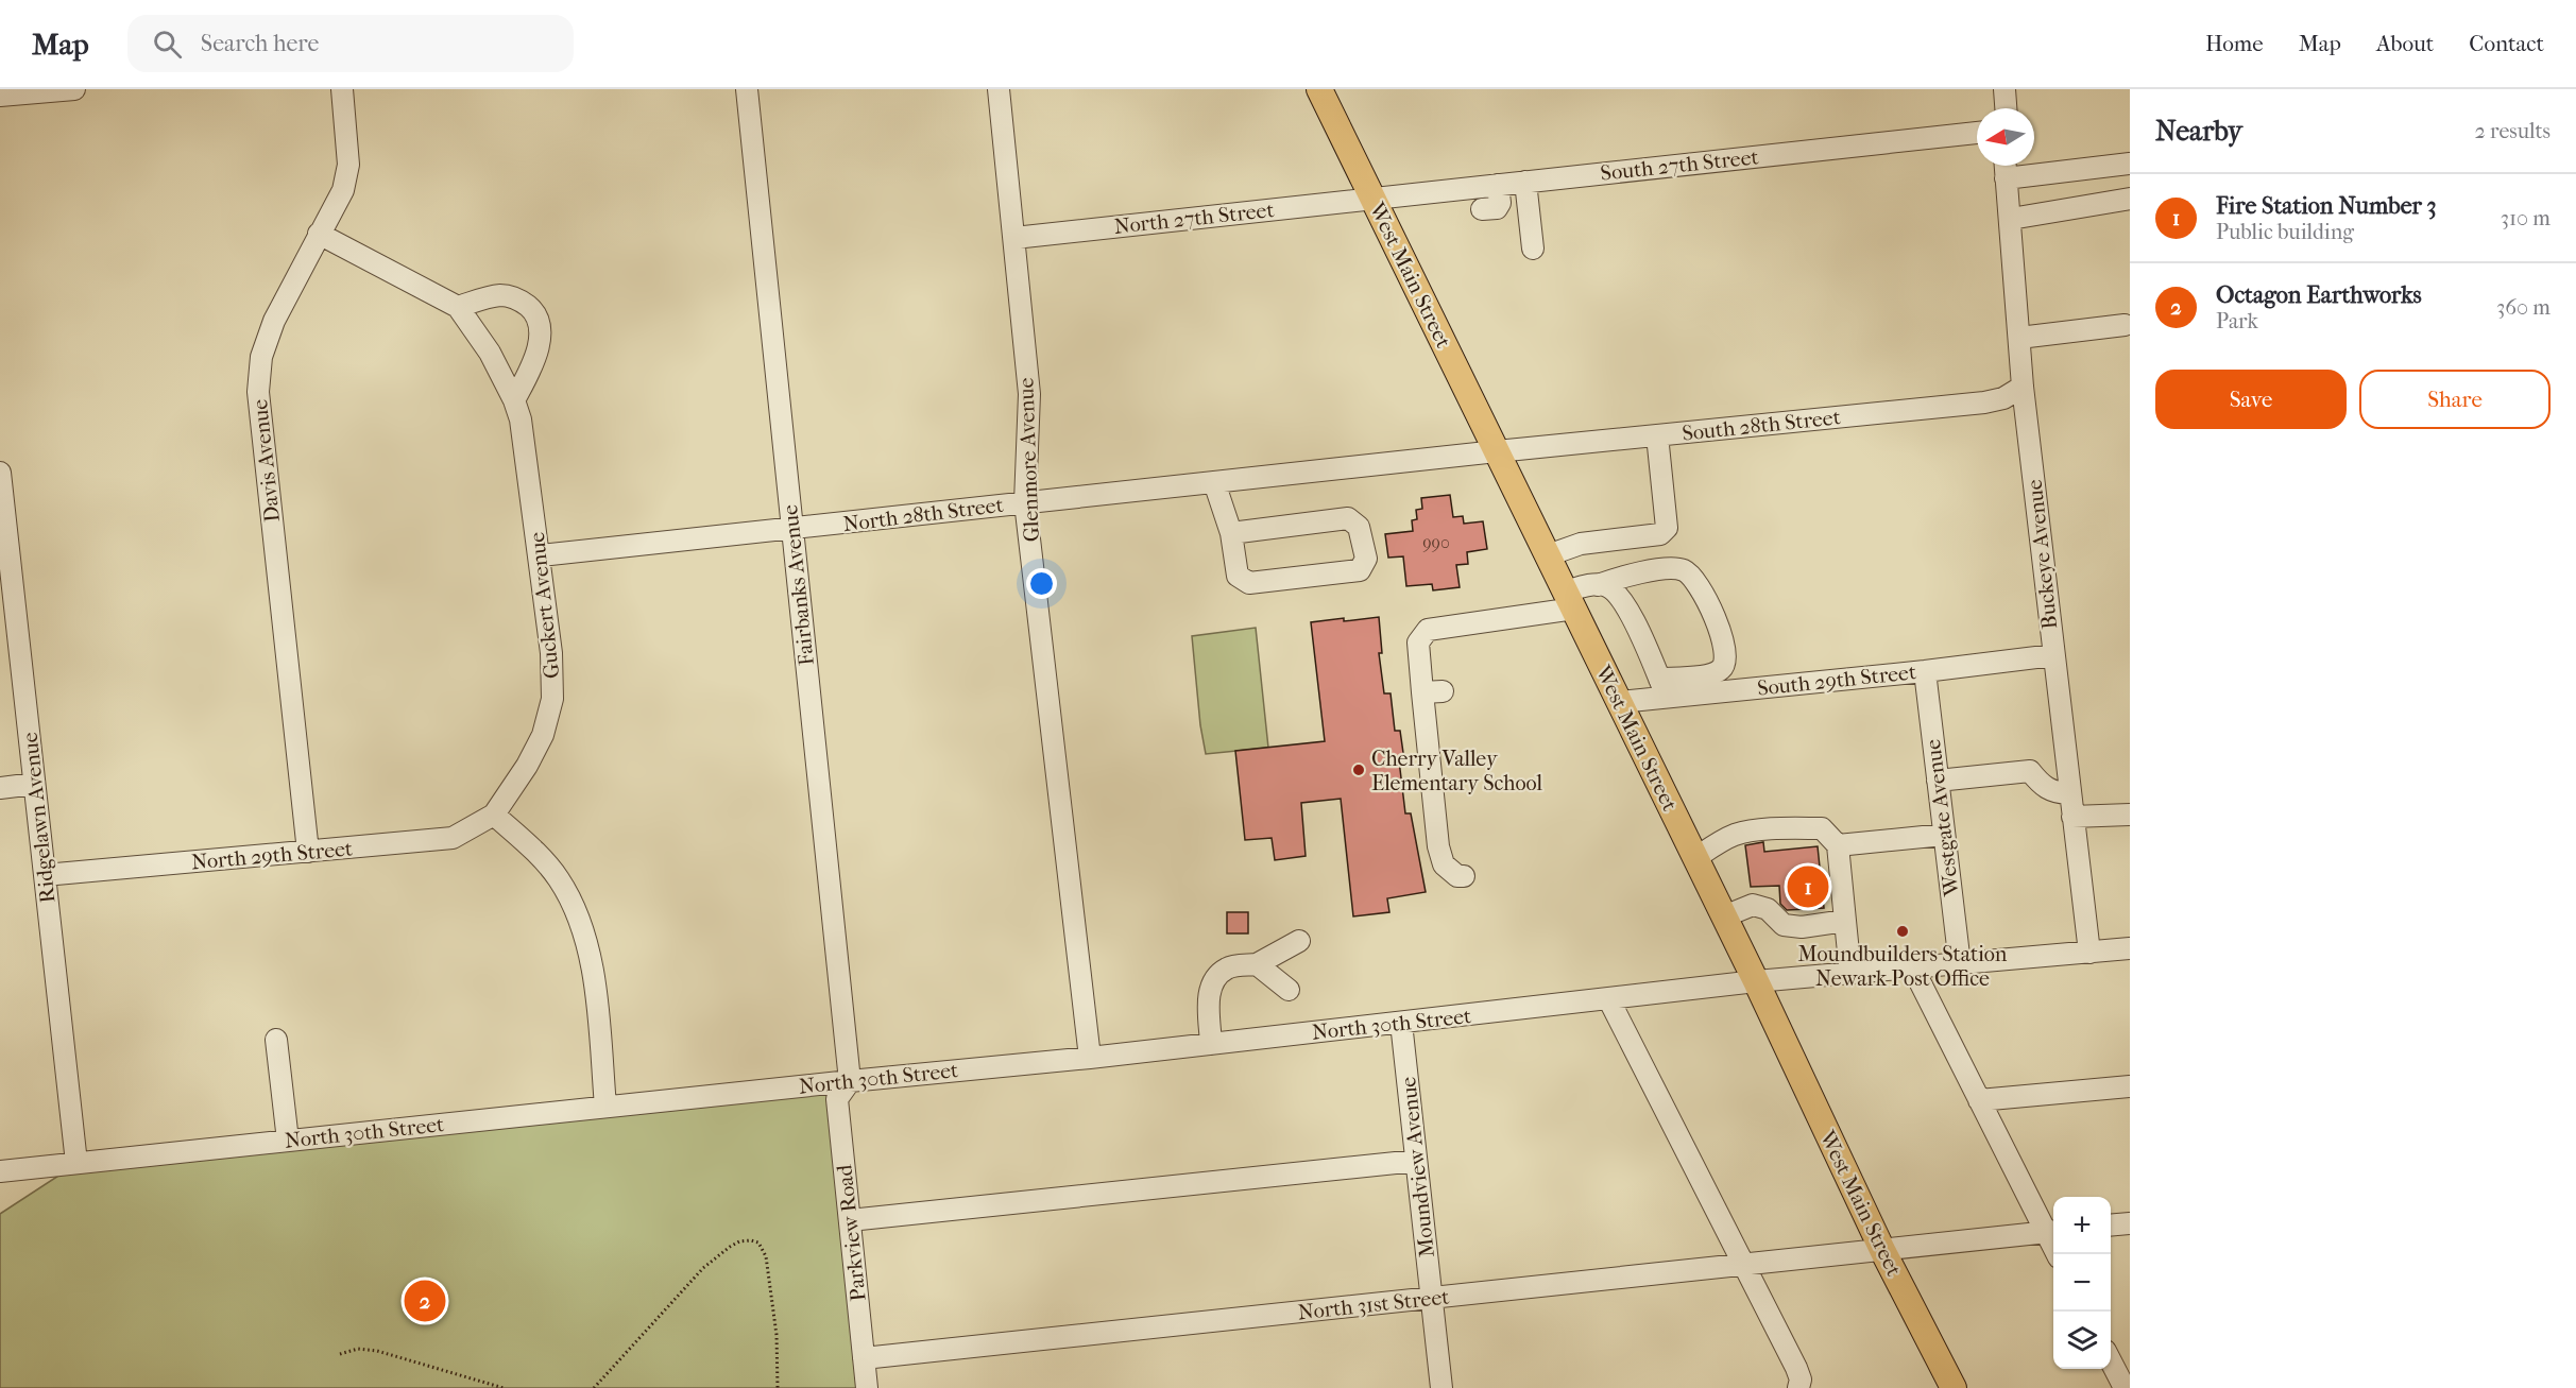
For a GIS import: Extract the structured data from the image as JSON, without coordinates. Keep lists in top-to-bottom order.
{
  "streets": {
    "main road": ["West Main Street"],
    "street": [
      "South 27th Street",
      "North 27th Street",
      "South 28th Street",
      "Glenmore Avenue",
      "Davis Avenue",
      "North 28th Street",
      "Buckeye Avenue",
      "Fairbanks Avenue",
      "Guckert Avenue",
      "South 29th Street",
      "Ridgelawn Avenue",
      "Westgate Avenue",
      "North 29th Street",
      "North 30th Street",
      "Moundview Avenue",
      "Parkview Road",
      "North 31st Street"
    ]
  },
  "crossings": [
    ["South 27th Street", "North 27th Street"],
    ["South 27th Street", "West Main Street"],
    ["North 27th Street", "West Main Street"],
    ["North 27th Street", "Glenmore Avenue"],
    ["West Main Street", "South 28th Street"],
    ["West Main Street", "North 28th Street"],
    ["West Main Street", "South 29th Street"],
    ["West Main Street", "North 30th Street"],
    ["West Main Street", "North 31st Street"],
    ["South 28th Street", "North 28th Street"],
    ["South 28th Street", "Buckeye Avenue"],
    ["Glenmore Avenue", "North 28th Street"],
    ["Glenmore Avenue", "North 30th Street"],
    ["Davis Avenue", "Guckert Avenue"],
    ["Davis Avenue", "North 29th Street"],
    ["North 28th Street", "Fairbanks Avenue"],
    ["North 28th Street", "Guckert Avenue"],
    ["Buckeye Avenue", "South 29th Street"],
    ["Buckeye Avenue", "North 30th Street"],
    ["Fairbanks Avenue", "North 30th Street"],
    ["Fairbanks Avenue", "Parkview Road"],
    ["Guckert Avenue", "North 29th Street"],
    ["South 29th Street", "Westgate Avenue"],
    ["Ridgelawn Avenue", "North 29th Street"],
    ["Ridgelawn Avenue", "North 30th Street"],
    ["Westgate Avenue", "North 30th Street"],
    ["North 30th Street", "Moundview Avenue"],
    ["North 30th Street", "Parkview Road"],
    ["Moundview Avenue", "North 31st Street"],
    ["Parkview Road", "North 31st Street"]
  ],
  "places": ["Cherry Valley Elementary School", "Moundbuilders Station Newark Post Office"],
  "house_numbers": ["990"],
  "north": "left",
  "page": {
    "header": "Map",
    "search": "Search here",
    "nav": [
      "Home",
      "Map",
      "About",
      "Contact"
    ],
    "heading": ["Nearby", "2 results"],
    "list": [
      {
        "mark": "1",
        "name": "Fire Station Number 3",
        "note": "Public building",
        "value": "310 m"
      },
      {
        "mark": "2",
        "name": "Octagon Earthworks",
        "note": "Park",
        "value": "360 m"
      }
    ],
    "buttons": ["Save", "Share"],
    "pins": ["1", "2"],
    "map_buttons": ["+", "−"]
  }
}
